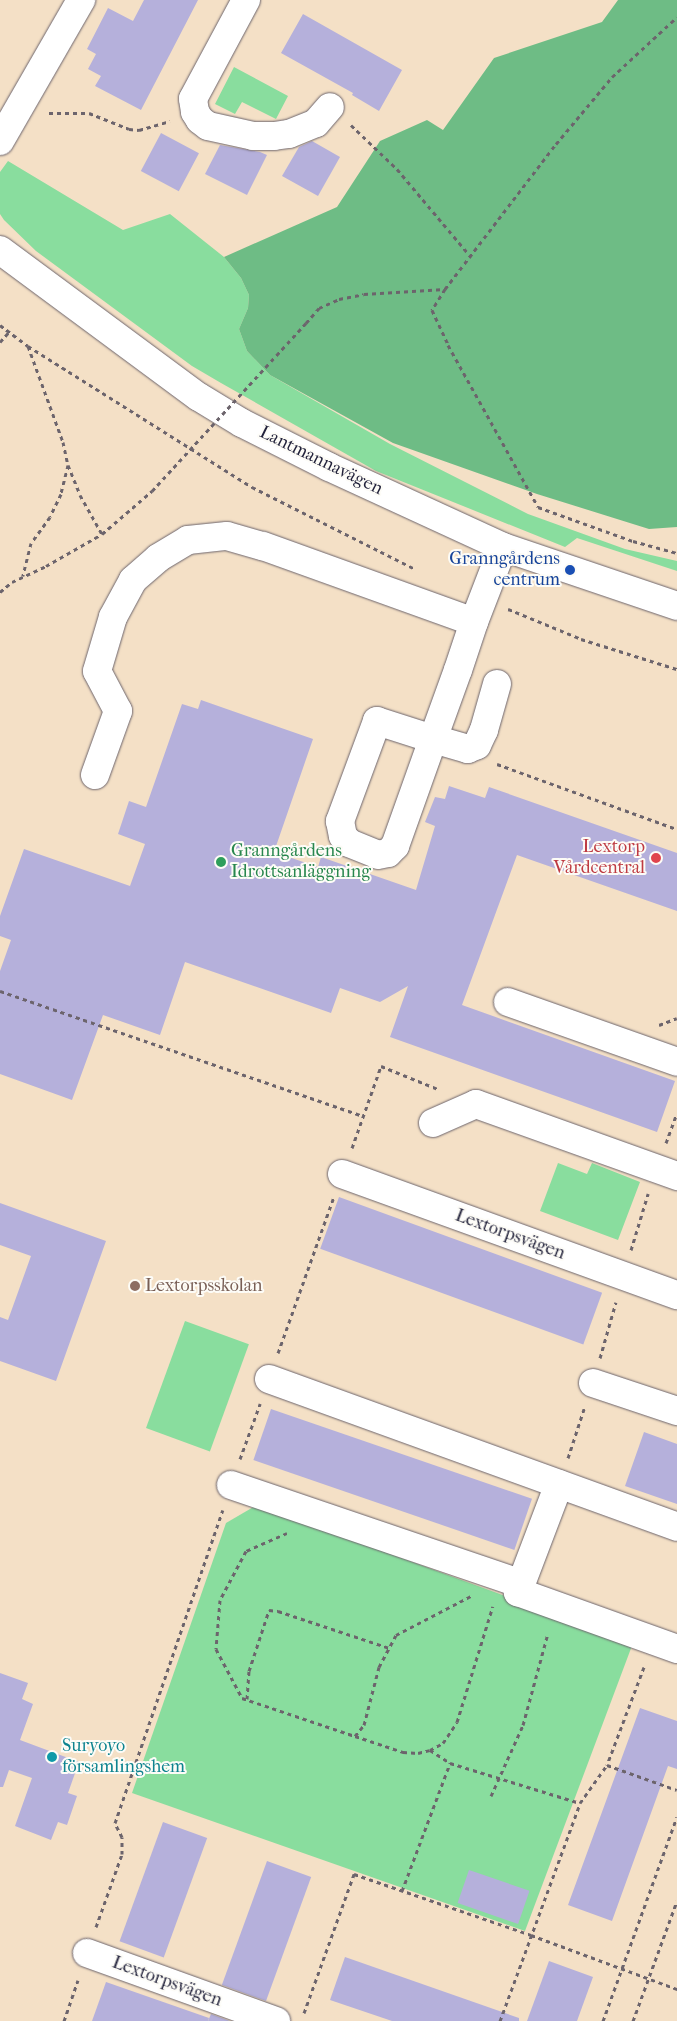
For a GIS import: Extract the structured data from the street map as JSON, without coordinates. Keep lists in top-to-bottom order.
{
  "streets": {
    "street": ["Lantmannavägen", "Lextorpsvägen"]
  },
  "places": [
    "Granngårdens centrum",
    "Lextorp Vårdcentral",
    "Granngårdens Idrottsanläggning",
    "Lextorpsskolan",
    "Suryoyo församlingshem"
  ]
}
